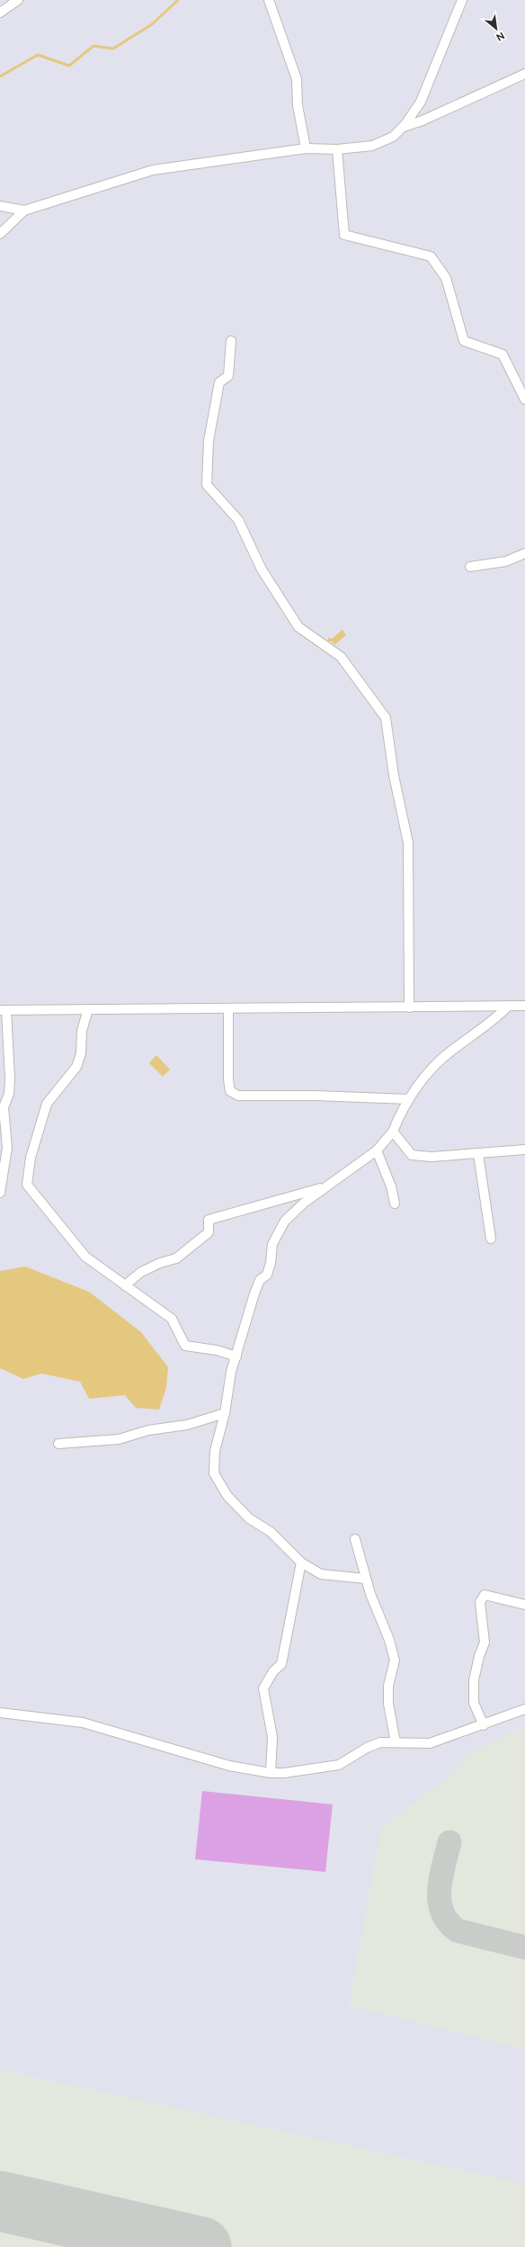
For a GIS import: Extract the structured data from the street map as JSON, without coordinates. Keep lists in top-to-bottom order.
{
  "north": "bottom right"
}
